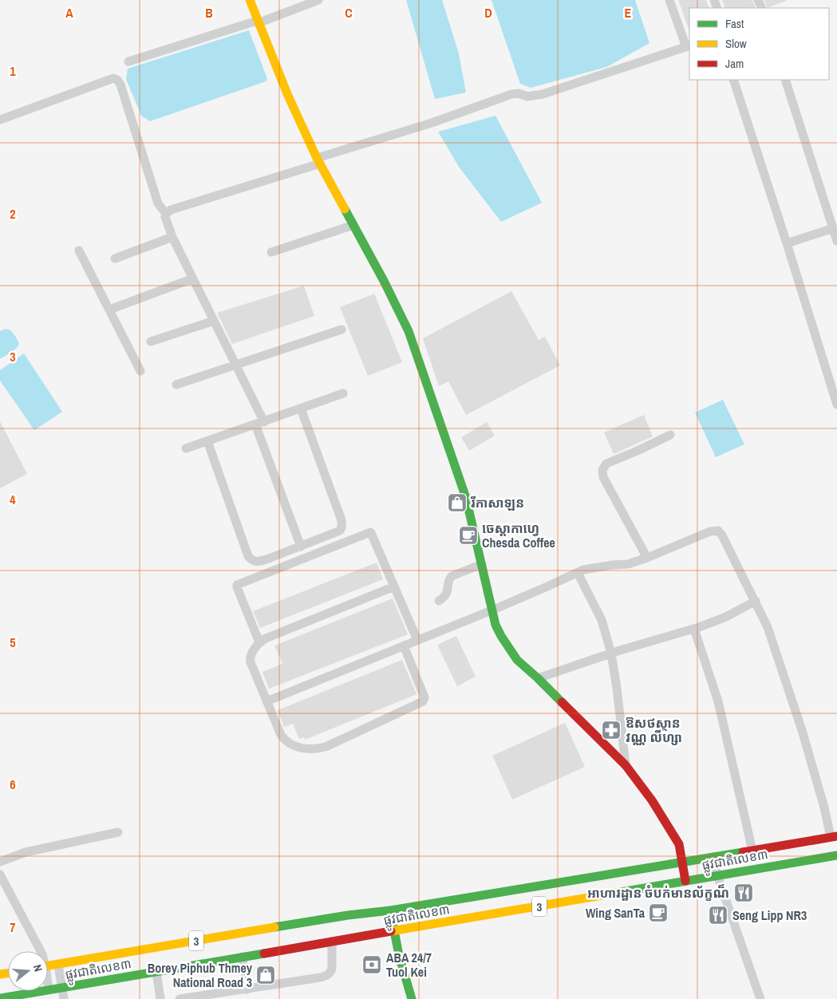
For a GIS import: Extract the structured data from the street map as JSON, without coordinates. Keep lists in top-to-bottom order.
{
  "streets": {
    "main road": ["ផ្លូវជាតិលេខ៣", "3"]
  },
  "places": {
    "shop": ["រីកាសាឡន", "Borey Piphub Thmey National Road 3"],
    "cafe": ["ចេស្ដាកាហ្វេ Chesda Coffee", "Wing SanTa"],
    "pharmacy": ["ឱសថស្ថាន វណ្ណ លីហ្សា"],
    "restaurant": ["អាហារដ្ឋាន ចំបក់មានល័ក្ខណ៏", "Seng Lipp NR3"],
    "bank": ["ABA 24/7 Tuol Kei"]
  },
  "legend": ["Fast", "Slow", "Jam"],
  "north": "right",
  "grid": {
    "columns": [
      "A",
      "B",
      "C",
      "D",
      "E"
    ],
    "rows": [
      "1",
      "2",
      "3",
      "4",
      "5",
      "6",
      "7"
    ]
  }
}
